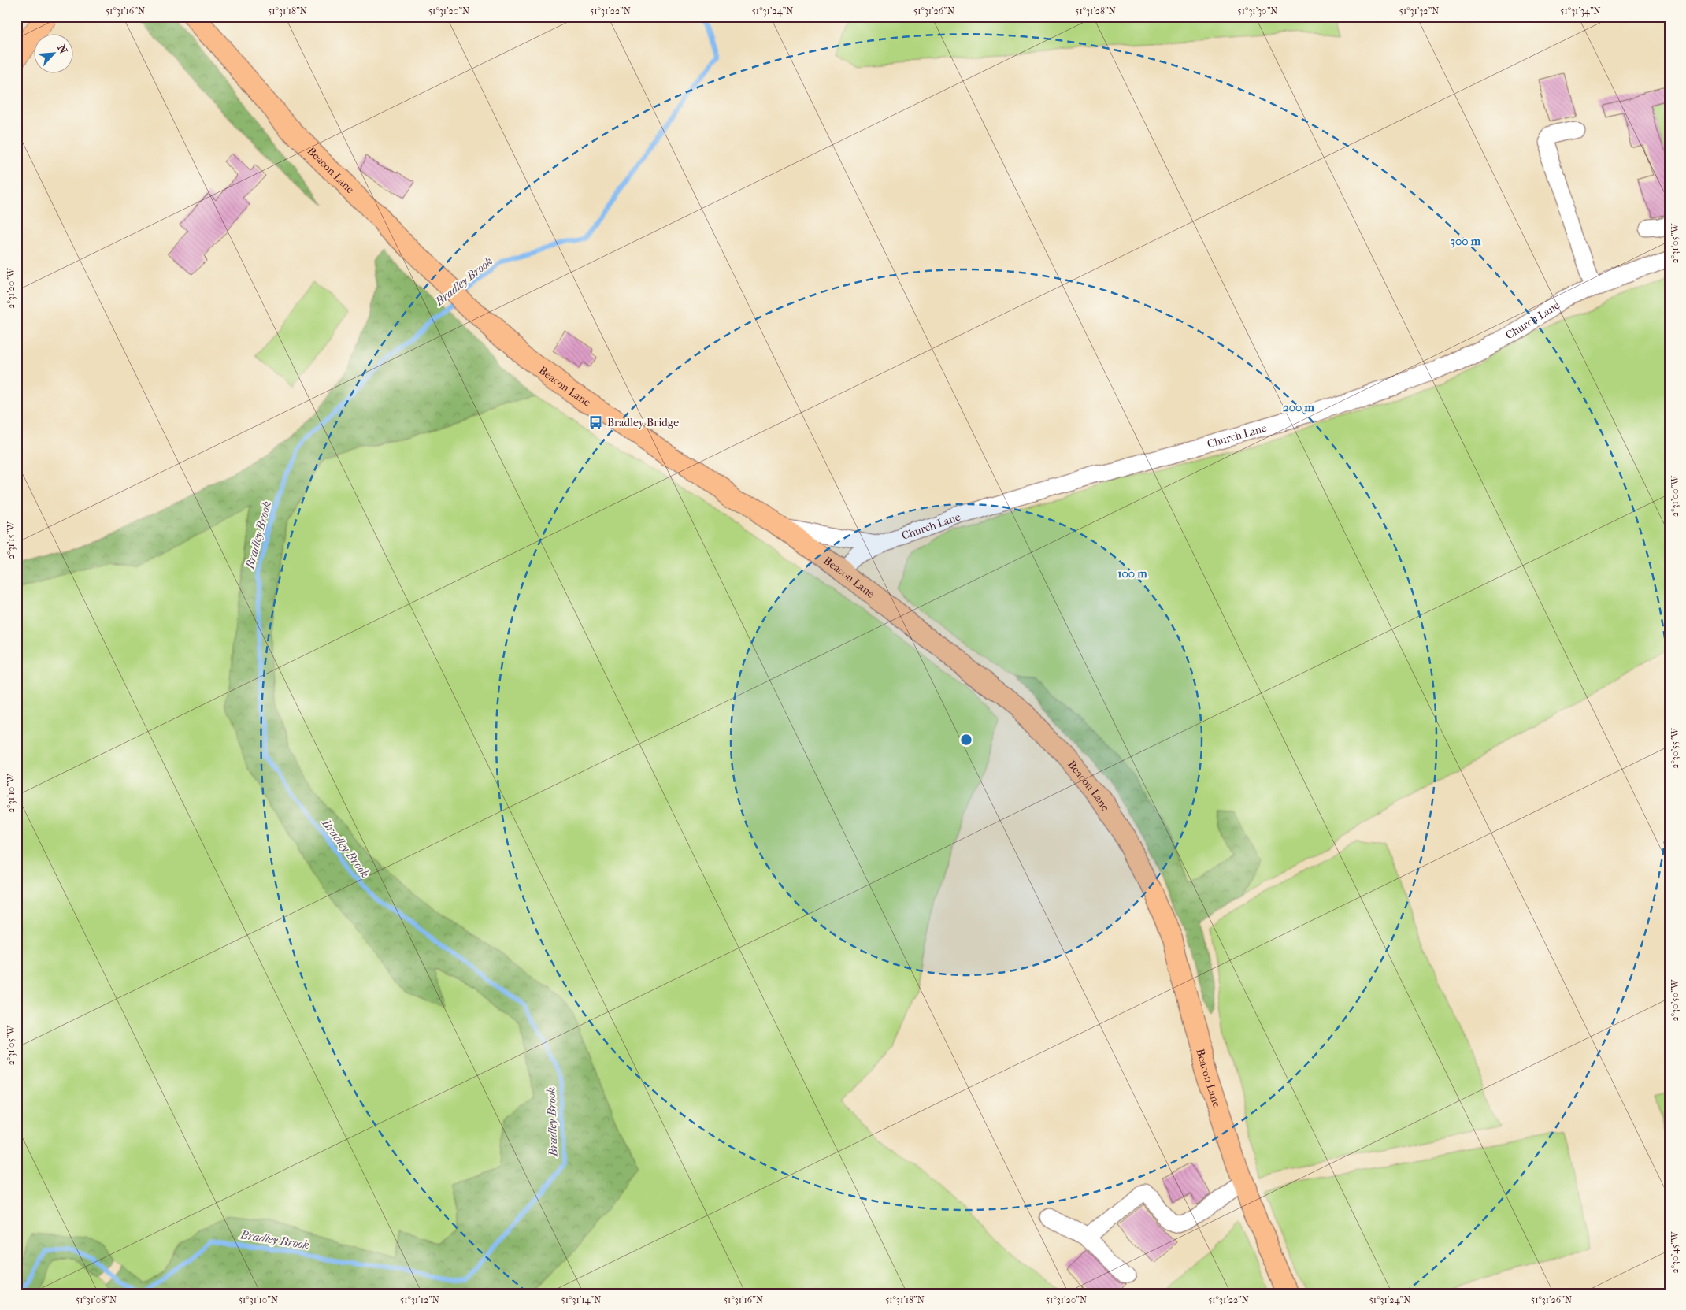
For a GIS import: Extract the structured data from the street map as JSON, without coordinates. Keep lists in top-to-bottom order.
{
  "streets": {
    "main road": ["Beacon Lane"],
    "street": ["Church Lane"]
  },
  "crossings": [
    ["Beacon Lane", "Church Lane"]
  ],
  "water": ["Bradley Brook"],
  "places": {
    "bus stop": ["Bradley Bridge"]
  },
  "north": "top right",
  "coordinates": [
    "51°31'16\"N",
    "51°31'18\"N",
    "51°31'20\"N",
    "51°31'22\"N",
    "51°31'24\"N",
    "51°31'26\"N",
    "51°31'28\"N",
    "51°31'30\"N",
    "51°31'32\"N",
    "51°31'34\"N",
    "2°31'05\"W",
    "2°31'20\"W",
    "2°31'00\"W",
    "2°31'15\"W",
    "2°30'55\"W",
    "2°31'10\"W",
    "2°30'50\"W",
    "2°30'45\"W",
    "51°31'08\"N",
    "51°31'10\"N",
    "51°31'12\"N",
    "51°31'14\"N"
  ],
  "rings": ["300 m", "200 m", "100 m"]
}
